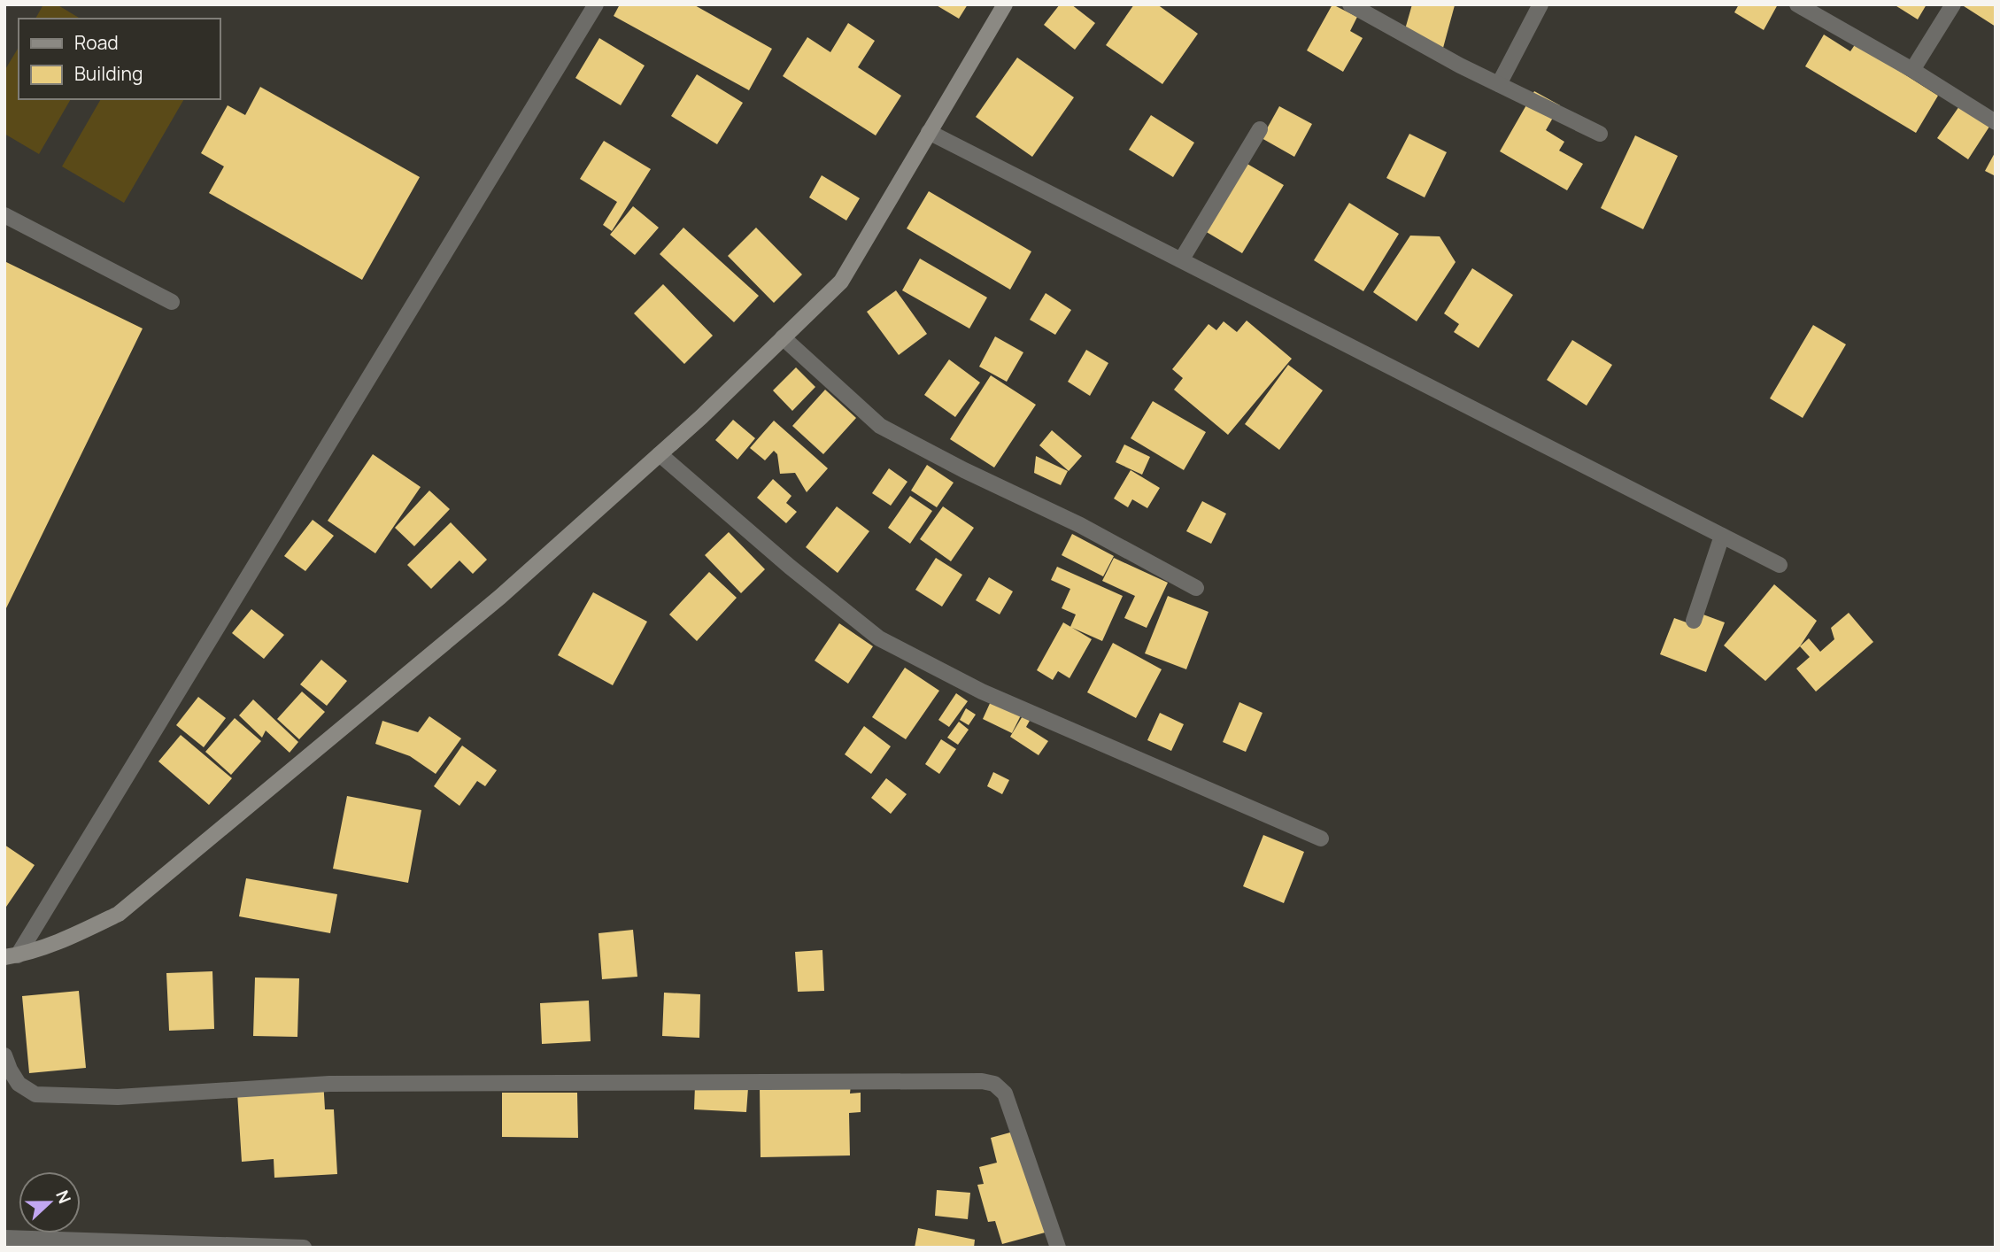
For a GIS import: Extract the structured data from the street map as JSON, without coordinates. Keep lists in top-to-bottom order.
{
  "legend": ["Road", "Building"],
  "north": "right"
}
